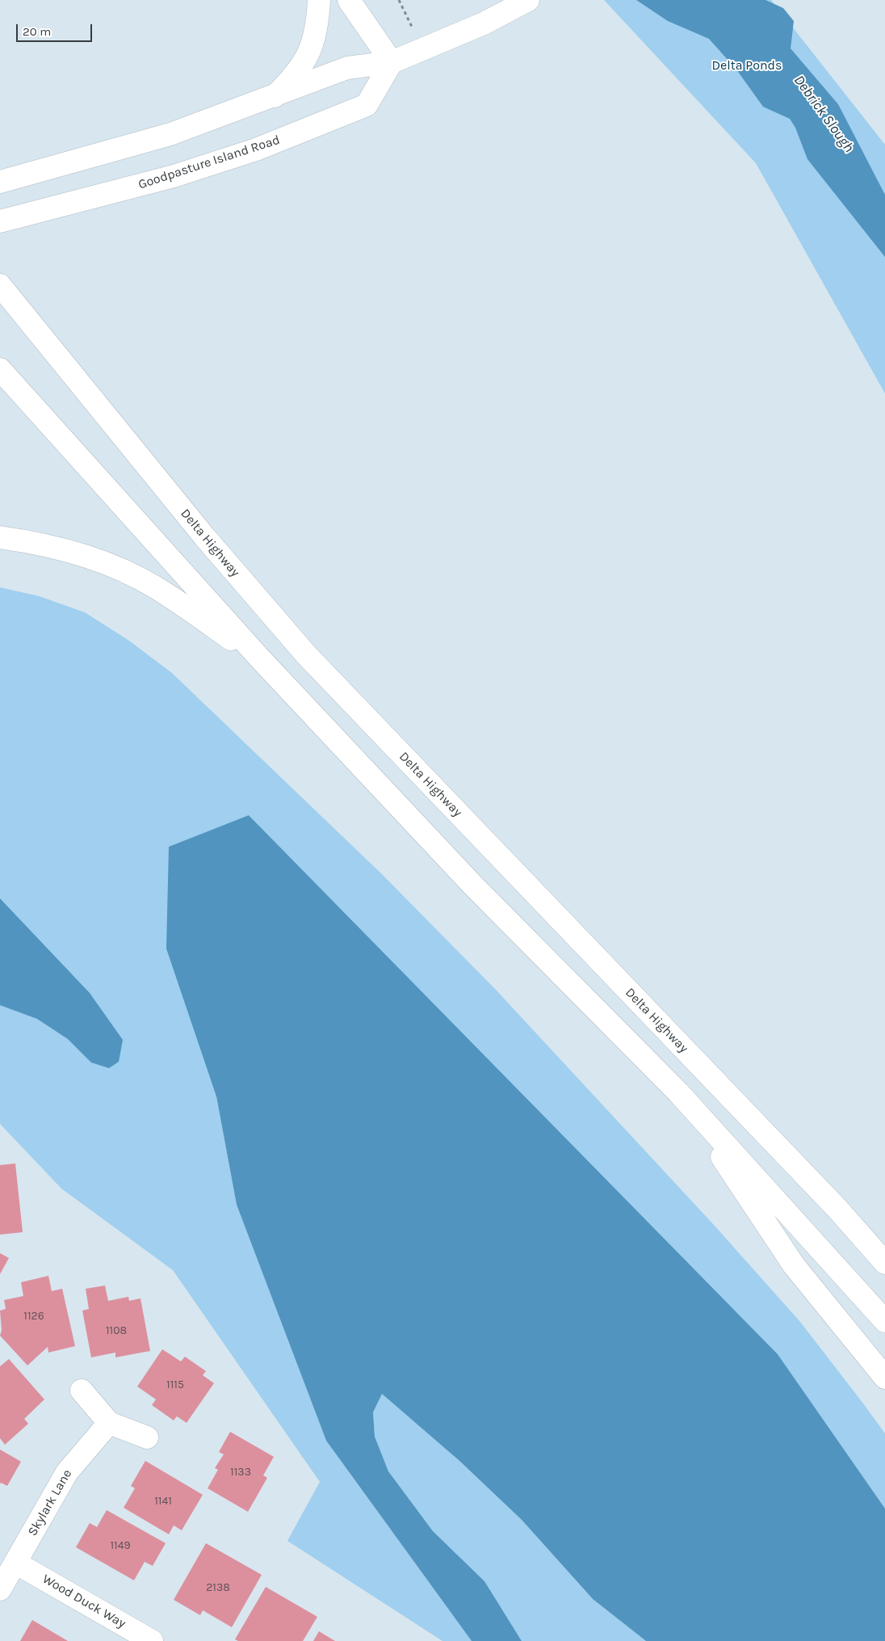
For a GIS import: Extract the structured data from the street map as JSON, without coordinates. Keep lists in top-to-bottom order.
{
  "streets": {
    "main road": [
      "Goodpasture Island Road",
      "Delta Highway",
      "Skylark Lane",
      "Wood Duck Way"
    ]
  },
  "crossings": [
    ["Skylark Lane", "Wood Duck Way"]
  ],
  "water": ["Debrick Slough"],
  "parks": ["Delta Ponds"],
  "house_numbers": [
    "1126",
    "1108",
    "1115",
    "1133",
    "1141",
    "1149",
    "2138"
  ],
  "scale_bar": "20 m"
}
